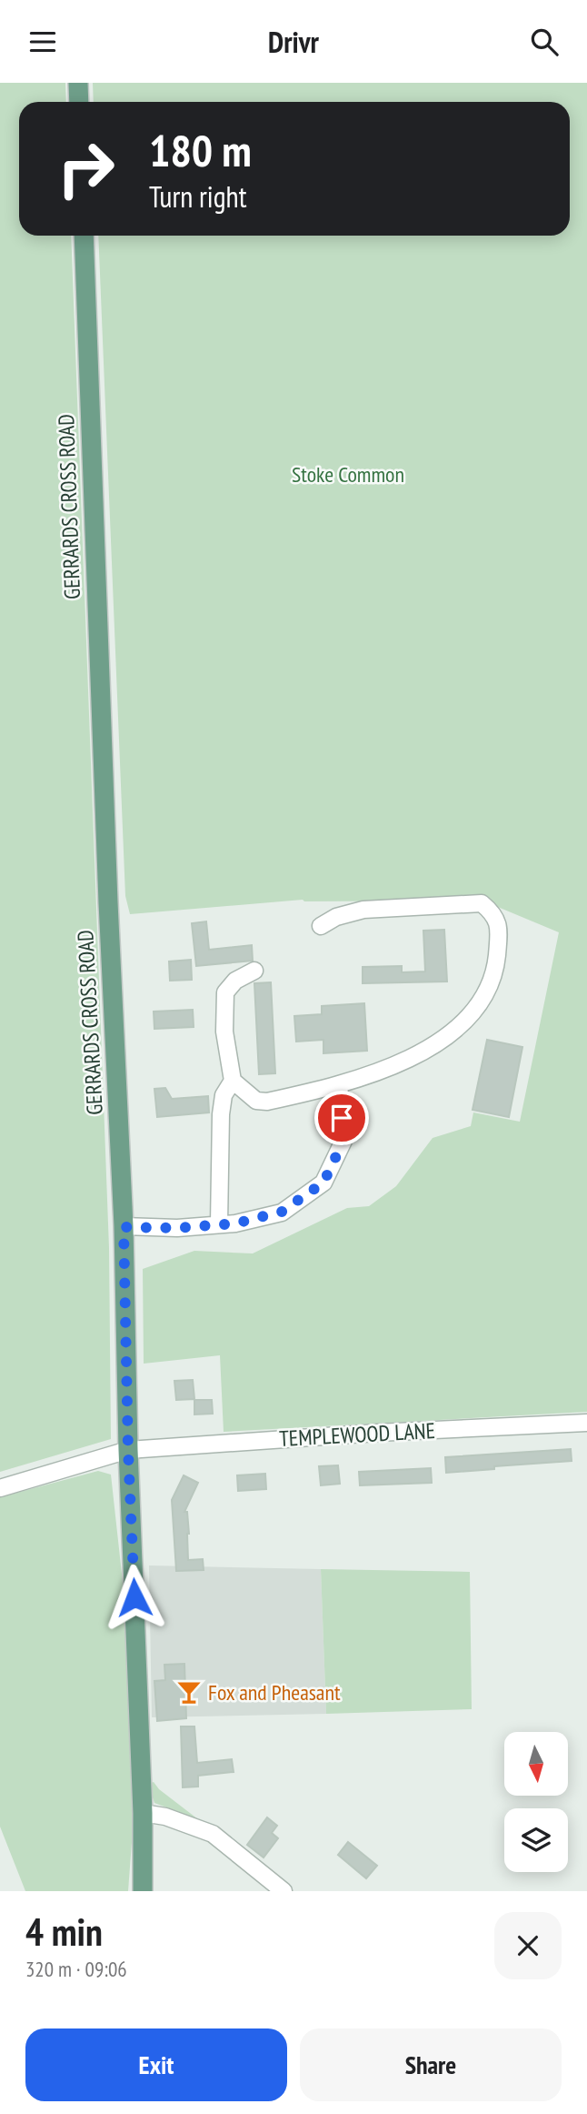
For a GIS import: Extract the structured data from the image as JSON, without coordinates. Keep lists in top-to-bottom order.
{
  "streets": {
    "main road": ["GERRARDS CROSS ROAD"],
    "street": ["TEMPLEWOOD LANE"]
  },
  "crossings": [
    ["GERRARDS CROSS ROAD", "TEMPLEWOOD LANE"]
  ],
  "parks": ["Stoke Common"],
  "places": {
    "bar": ["Fox and Pheasant"]
  },
  "north": "bottom",
  "page": {
    "header": "Drivr",
    "turn": ["180 m", "Turn right"],
    "heading": ["4 min", "320 m · 09:06"],
    "buttons": ["Exit", "Share"]
  }
}
